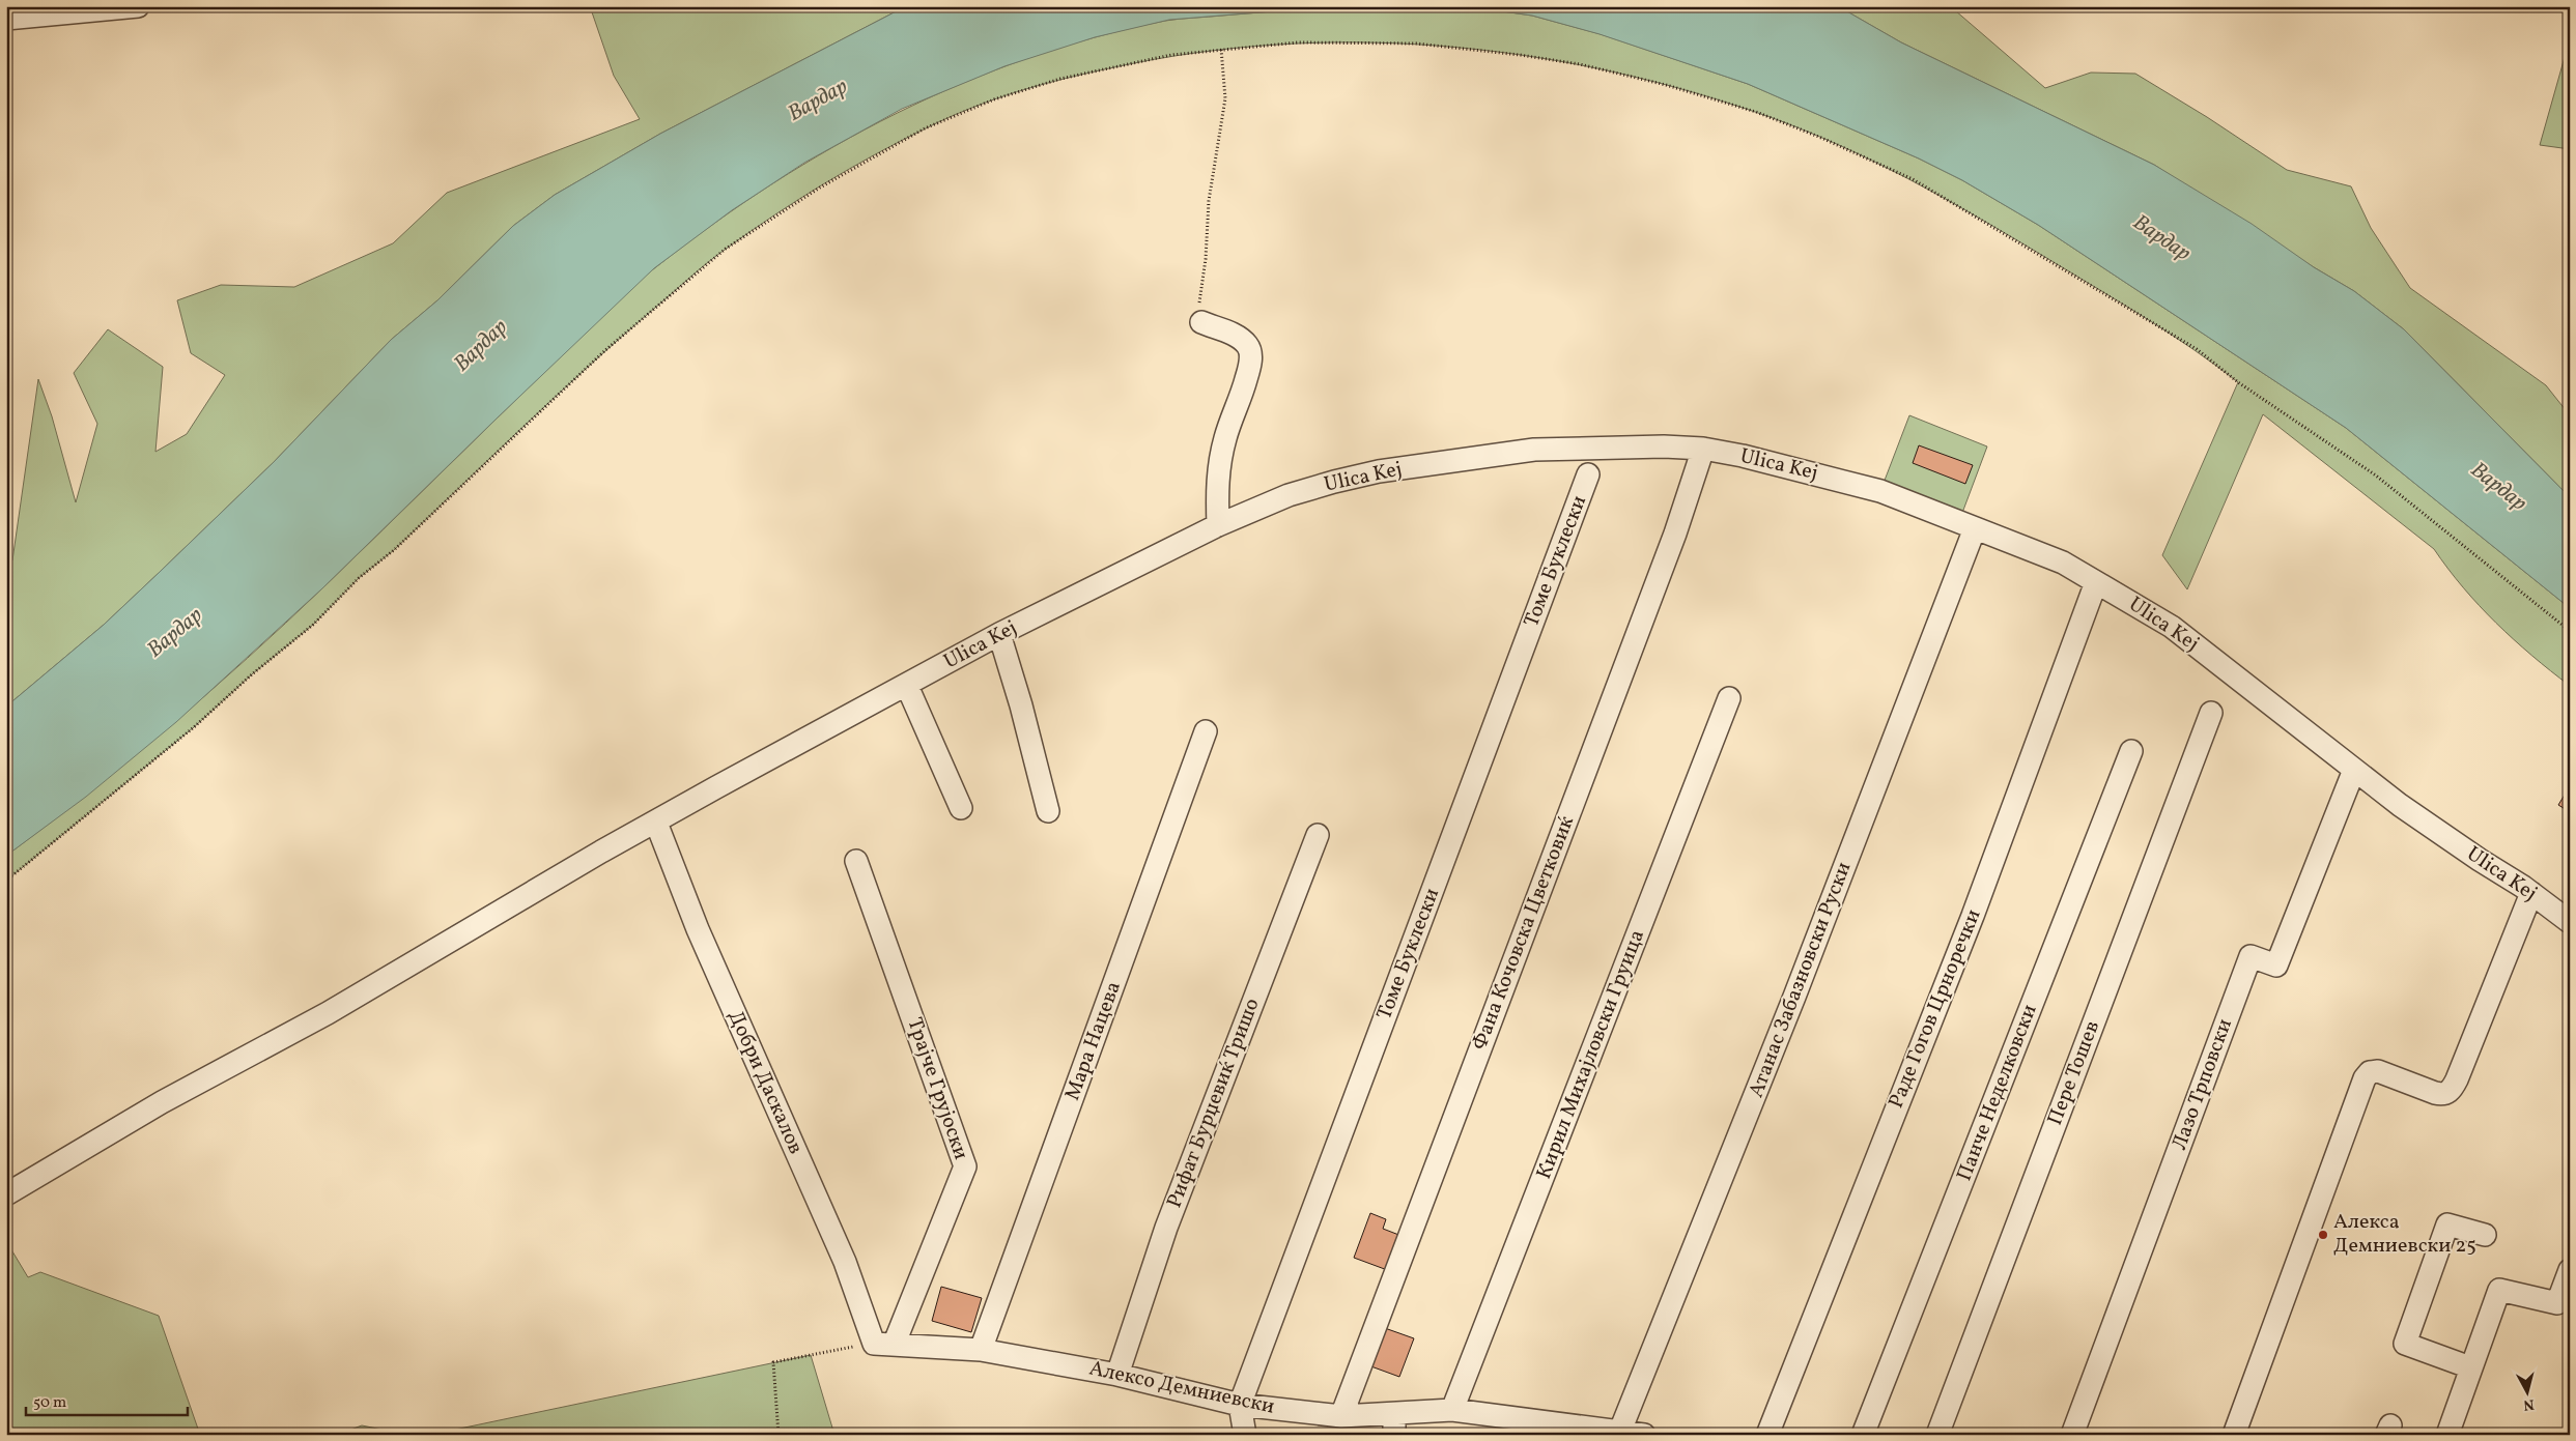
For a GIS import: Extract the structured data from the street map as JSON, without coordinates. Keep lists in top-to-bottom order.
{
  "streets": {
    "street": [
      "Ulica Kej",
      "Томе Буклески",
      "Фана Кочовска Цветковиќ",
      "Атанас Забазновски Руски",
      "Раде Гогов Црноречки",
      "Мара Нацева",
      "Кирил Михајловски Груица",
      "Пере Тошев",
      "Добри Даскалов",
      "Лазо Трповски",
      "Трајче Грујоски",
      "Панче Неделковски",
      "Рифат Бурџевиќ Тришо",
      "Алексо Демниевски"
    ]
  },
  "crossings": [
    ["Ulica Kej", "Фана Кочовска Цветковиќ"],
    ["Ulica Kej", "Атанас Забазновски Руски"],
    ["Ulica Kej", "Раде Гогов Црноречки"],
    ["Ulica Kej", "Добри Даскалов"],
    ["Ulica Kej", "Лазо Трповски"],
    ["Томе Буклески", "Алексо Демниевски"],
    ["Фана Кочовска Цветковиќ", "Алексо Демниевски"],
    ["Атанас Забазновски Руски", "Алексо Демниевски"],
    ["Мара Нацева", "Алексо Демниевски"],
    ["Кирил Михајловски Груица", "Алексо Демниевски"],
    ["Добри Даскалов", "Трајче Грујоски"],
    ["Добри Даскалов", "Алексо Демниевски"],
    ["Трајче Грујоски", "Алексо Демниевски"],
    ["Рифат Бурџевиќ Тришо", "Алексо Демниевски"]
  ],
  "water": ["Вардар"],
  "places": ["Алекса Демниевски 25"],
  "scale_bar": "50 m",
  "north": "bottom"
}
